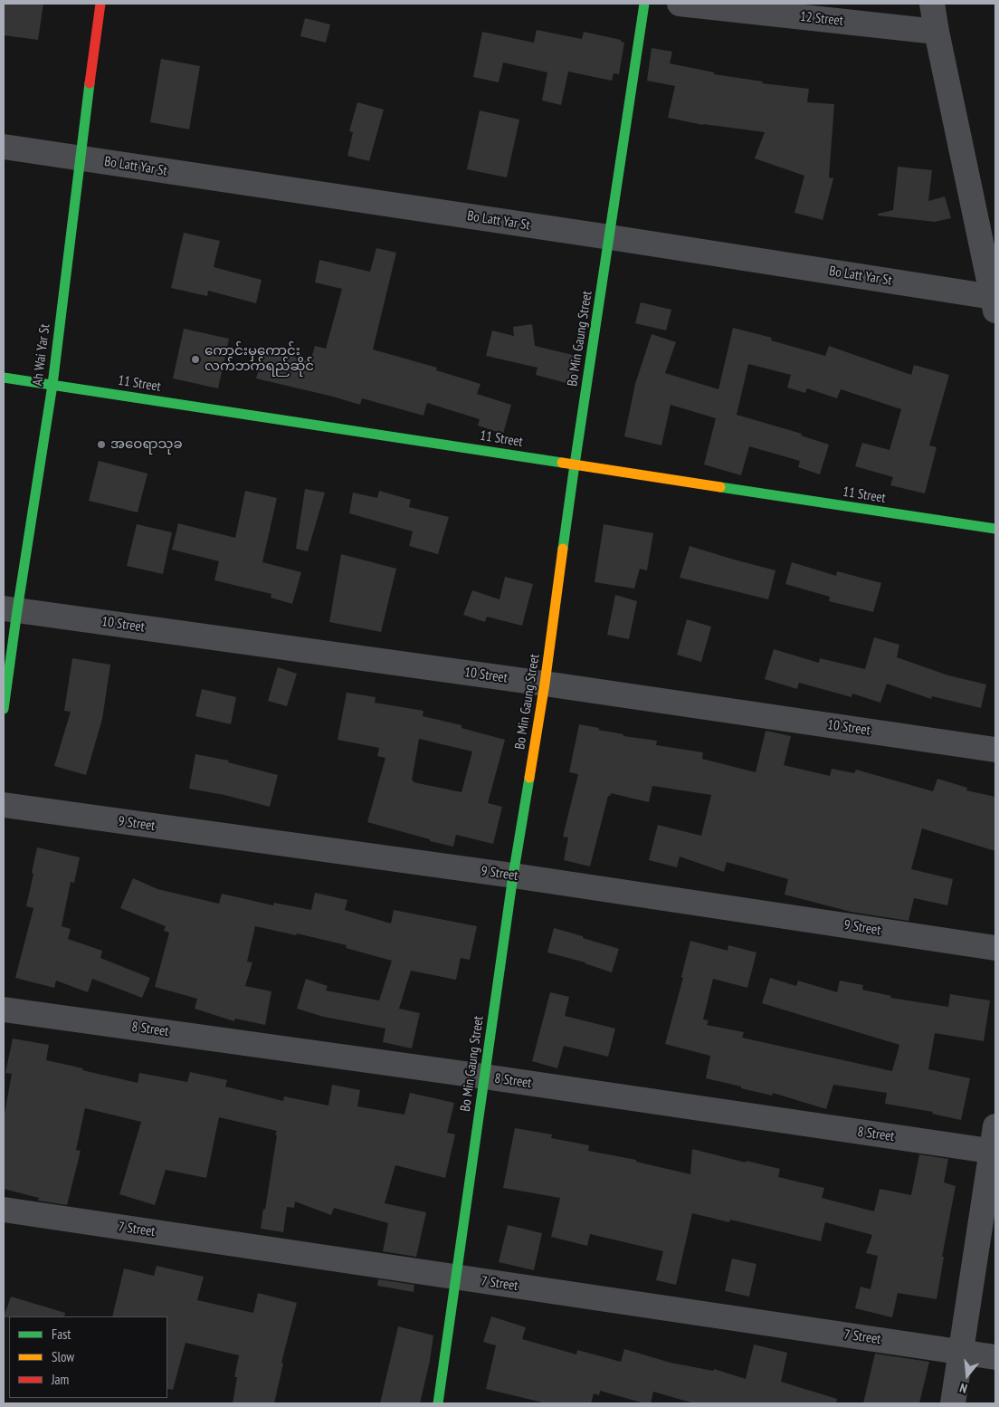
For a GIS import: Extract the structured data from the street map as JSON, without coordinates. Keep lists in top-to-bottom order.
{
  "streets": {
    "street": [
      "12 Street",
      "Bo Latt Yar St",
      "Bo Min Gaung Street",
      "Ah Wai Yar St",
      "11 Street",
      "10 Street",
      "9 Street",
      "8 Street",
      "7 Street"
    ]
  },
  "crossings": [
    ["Bo Latt Yar St", "Bo Min Gaung Street"],
    ["Bo Latt Yar St", "Ah Wai Yar St"],
    ["Bo Min Gaung Street", "11 Street"],
    ["Bo Min Gaung Street", "10 Street"],
    ["Bo Min Gaung Street", "9 Street"],
    ["Bo Min Gaung Street", "8 Street"],
    ["Bo Min Gaung Street", "7 Street"],
    ["Ah Wai Yar St", "11 Street"],
    ["Ah Wai Yar St", "10 Street"]
  ],
  "places": ["ကောင်းမှကောင်း လက်ဘက်ရည်ဆိုင်", "အဝေရာသုခ"],
  "legend": ["Fast", "Slow", "Jam"],
  "north": "bottom"
}
